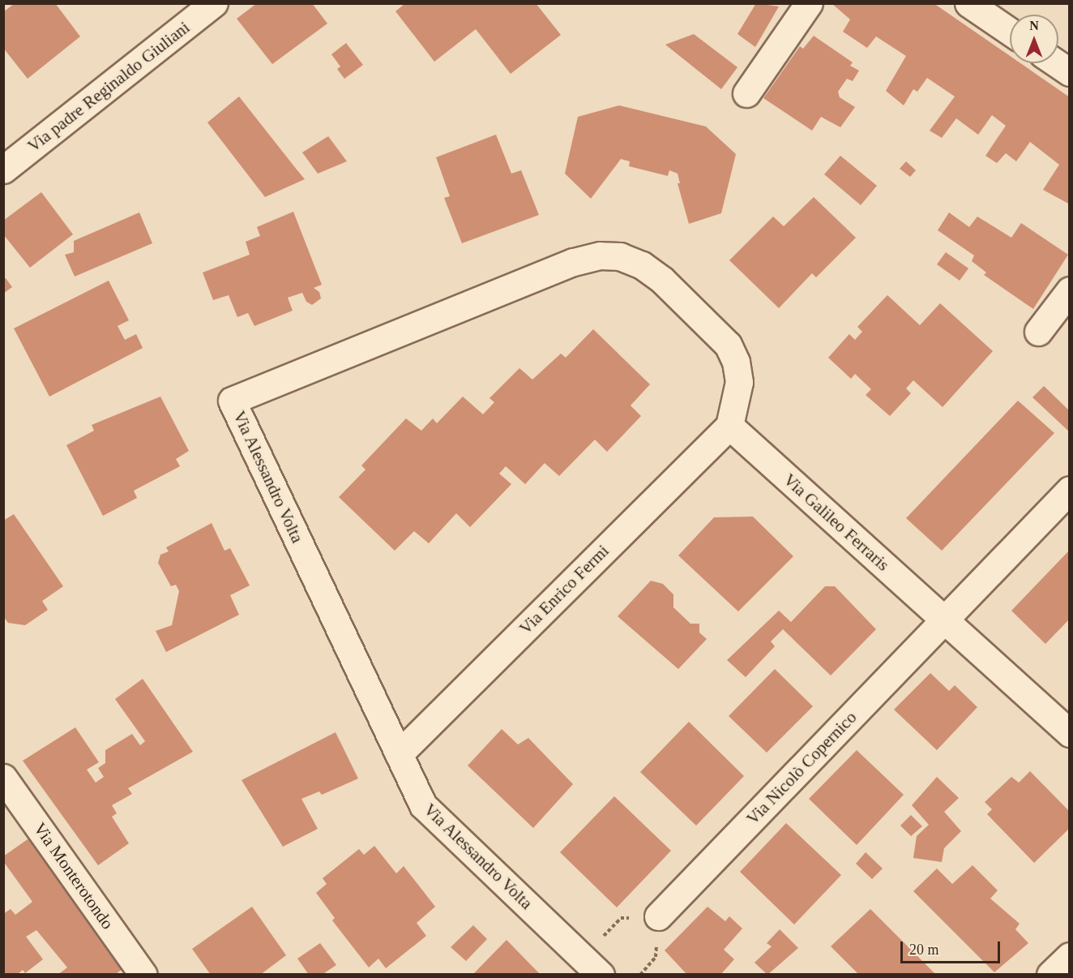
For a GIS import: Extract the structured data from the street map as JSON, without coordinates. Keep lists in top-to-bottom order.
{
  "streets": {
    "street": [
      "Via padre Reginaldo Giuliani",
      "Via Alessandro Volta",
      "Via Galileo Ferraris",
      "Via Enrico Fermi",
      "Via Nicolò Copernico",
      "Via Monterotondo"
    ]
  },
  "crossings": [
    ["Via Alessandro Volta", "Via Galileo Ferraris"],
    ["Via Alessandro Volta", "Via Enrico Fermi"],
    ["Via Galileo Ferraris", "Via Enrico Fermi"],
    ["Via Galileo Ferraris", "Via Nicolò Copernico"]
  ],
  "scale_bar": "20 m",
  "north": "top"
}
